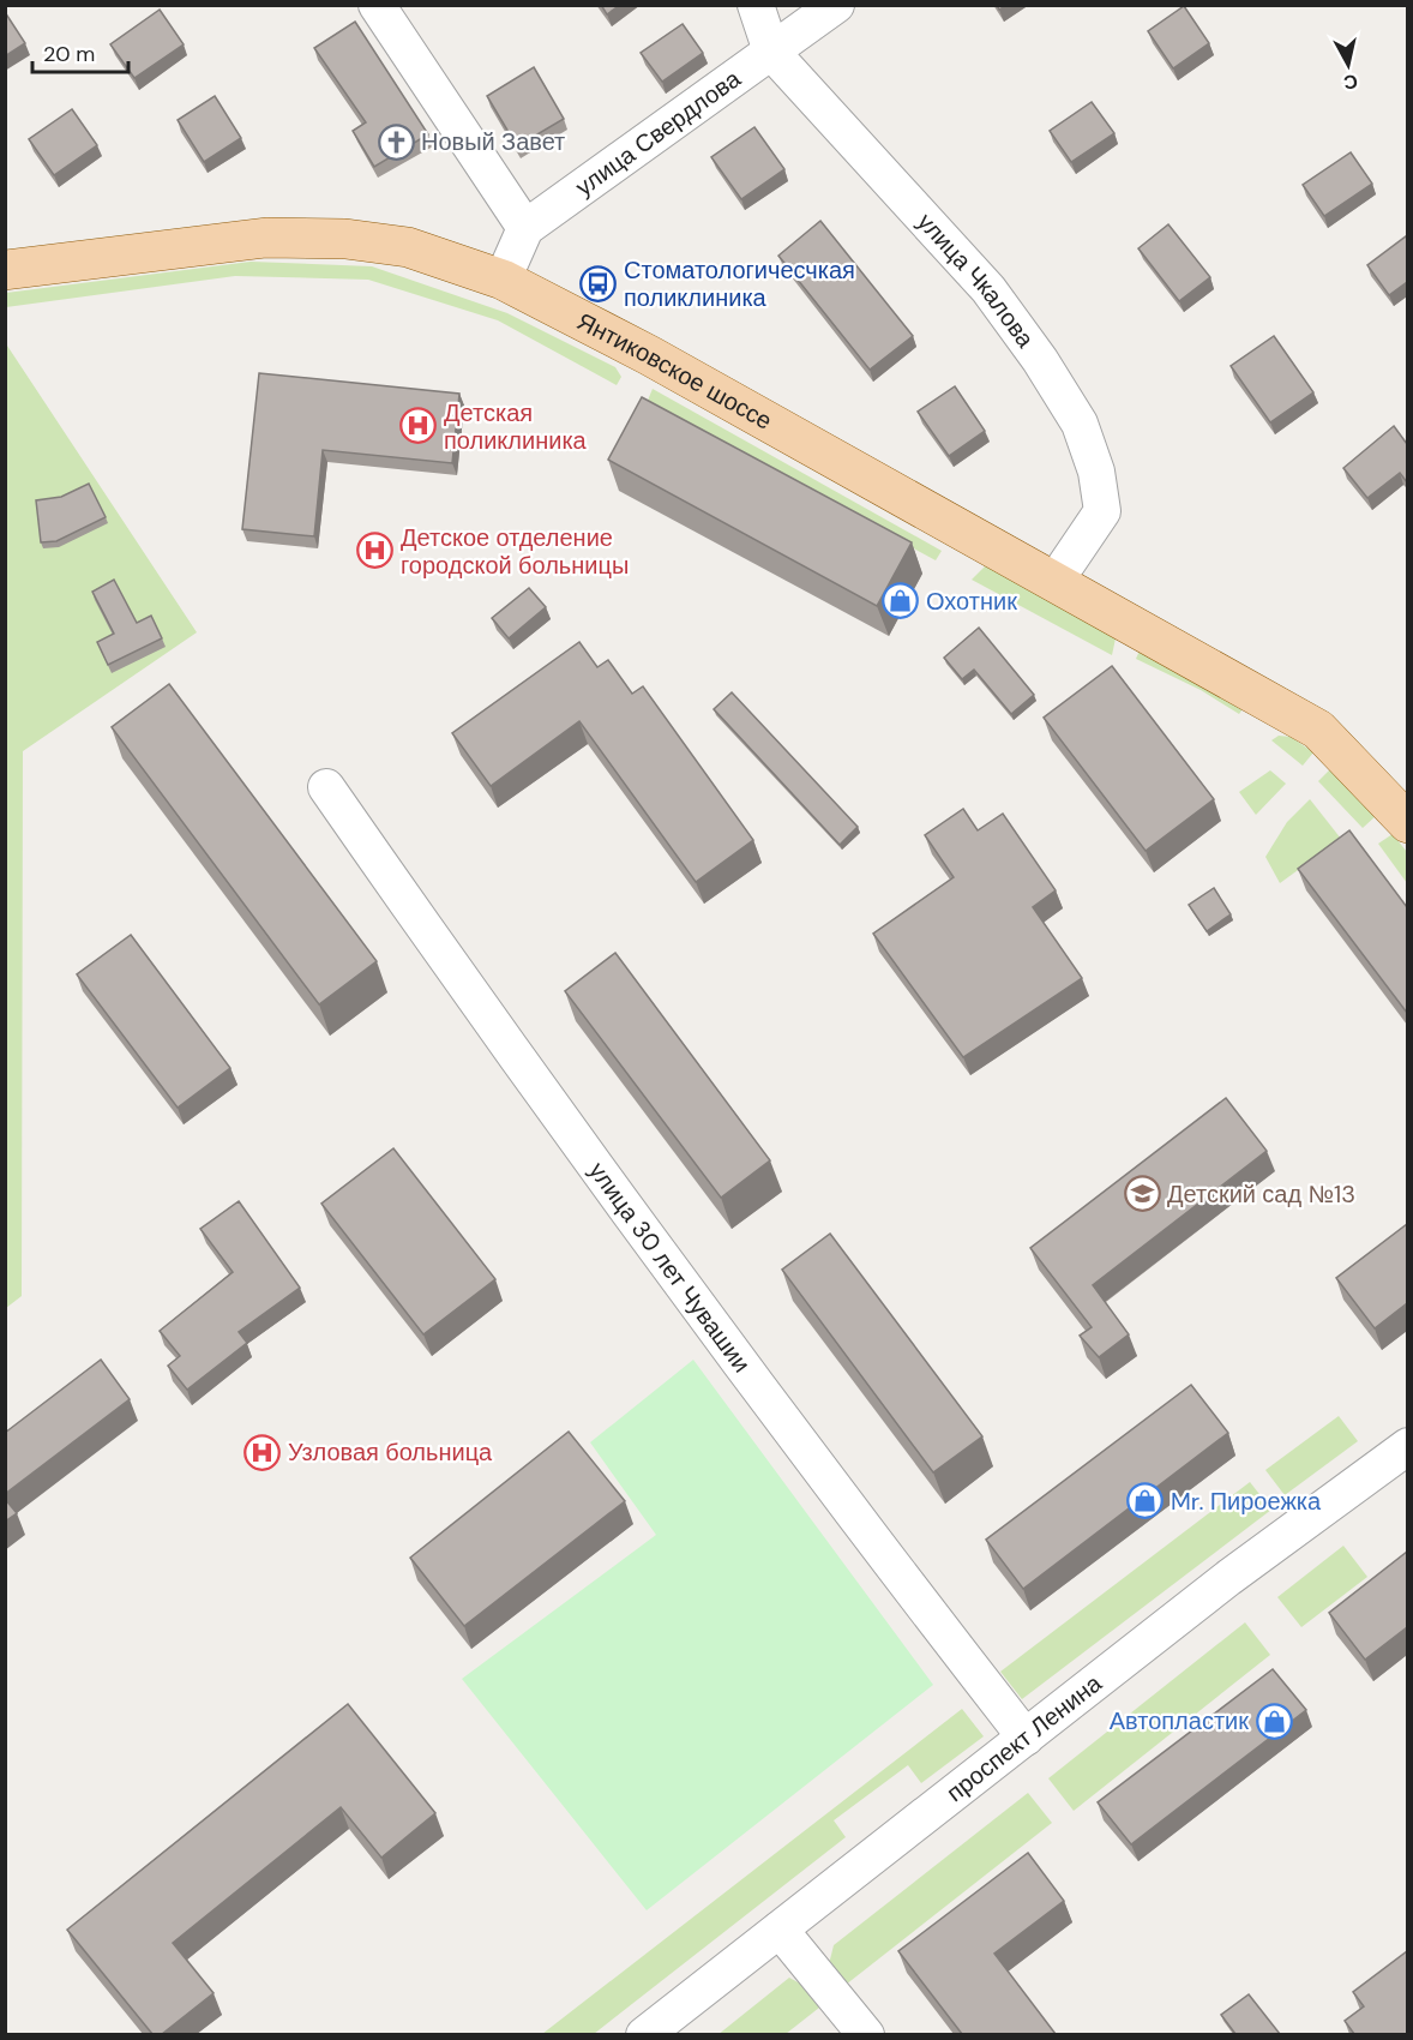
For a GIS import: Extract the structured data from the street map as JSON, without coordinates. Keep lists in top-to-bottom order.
{
  "streets": {
    "main road": ["Янтиковское шоссе"],
    "street": [
      "улица Свердлова",
      "улица Чкалова",
      "улица 30 лет Чувашии",
      "проспект Ленина"
    ]
  },
  "crossings": [
    ["улица Свердлова", "улица Чкалова"],
    ["улица Чкалова", "Янтиковское шоссе"],
    ["улица 30 лет Чувашии", "проспект Ленина"]
  ],
  "places": {
    "church": ["Новый Завет"],
    "bus stop": ["Стоматологичесчкая поликлиника"],
    "hospital": ["Детская поликлиника", "Детское отделение городской больницы", "Узловая больница"],
    "shop": ["Охотник", "Mr. Пироежка", "Автопластик"],
    "school or university": ["Детский сад №13"]
  },
  "scale_bar": "20 m",
  "north": "bottom"
}
